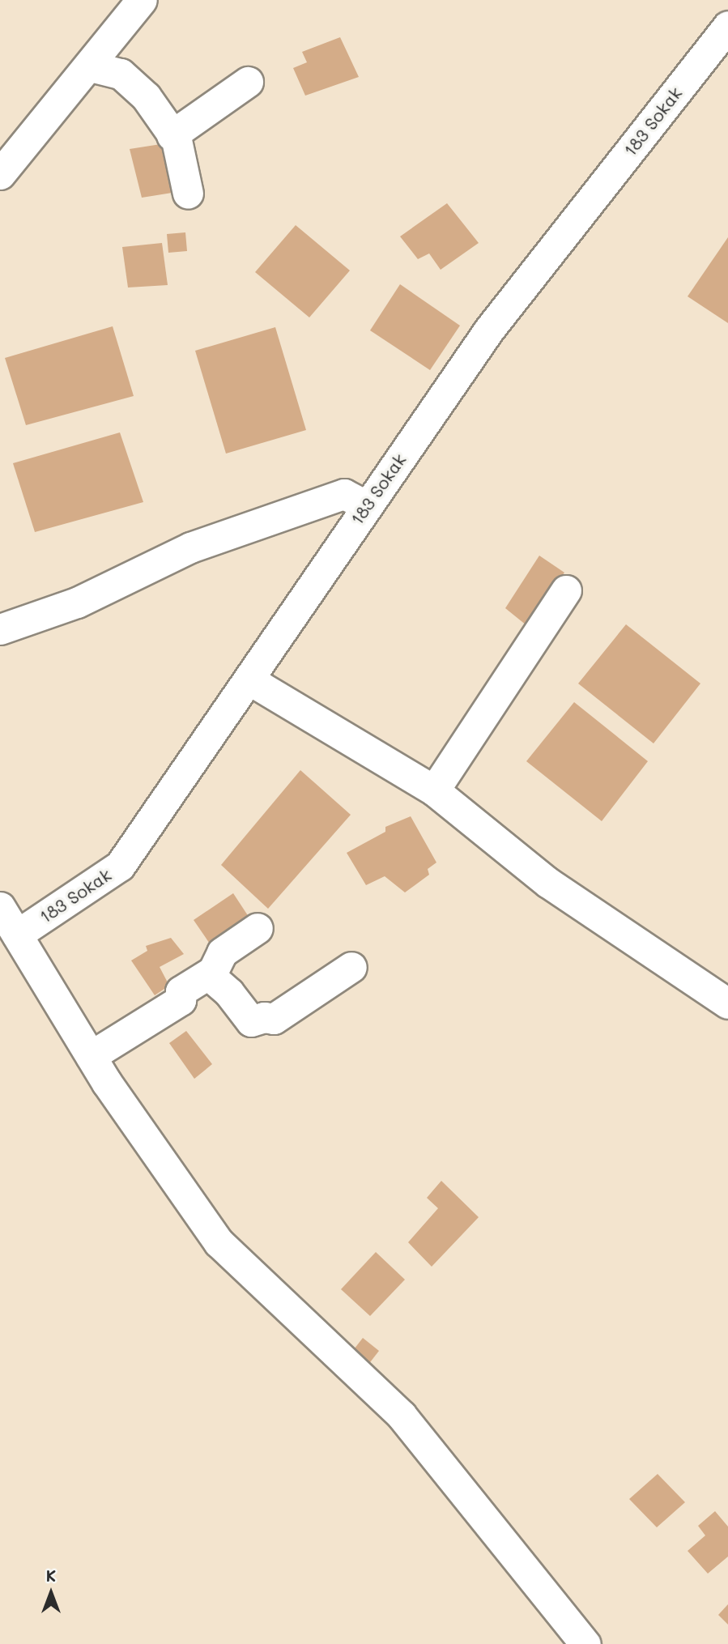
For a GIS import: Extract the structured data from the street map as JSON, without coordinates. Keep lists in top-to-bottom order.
{
  "streets": {
    "street": ["183 Sokak"]
  },
  "north": "top"
}
